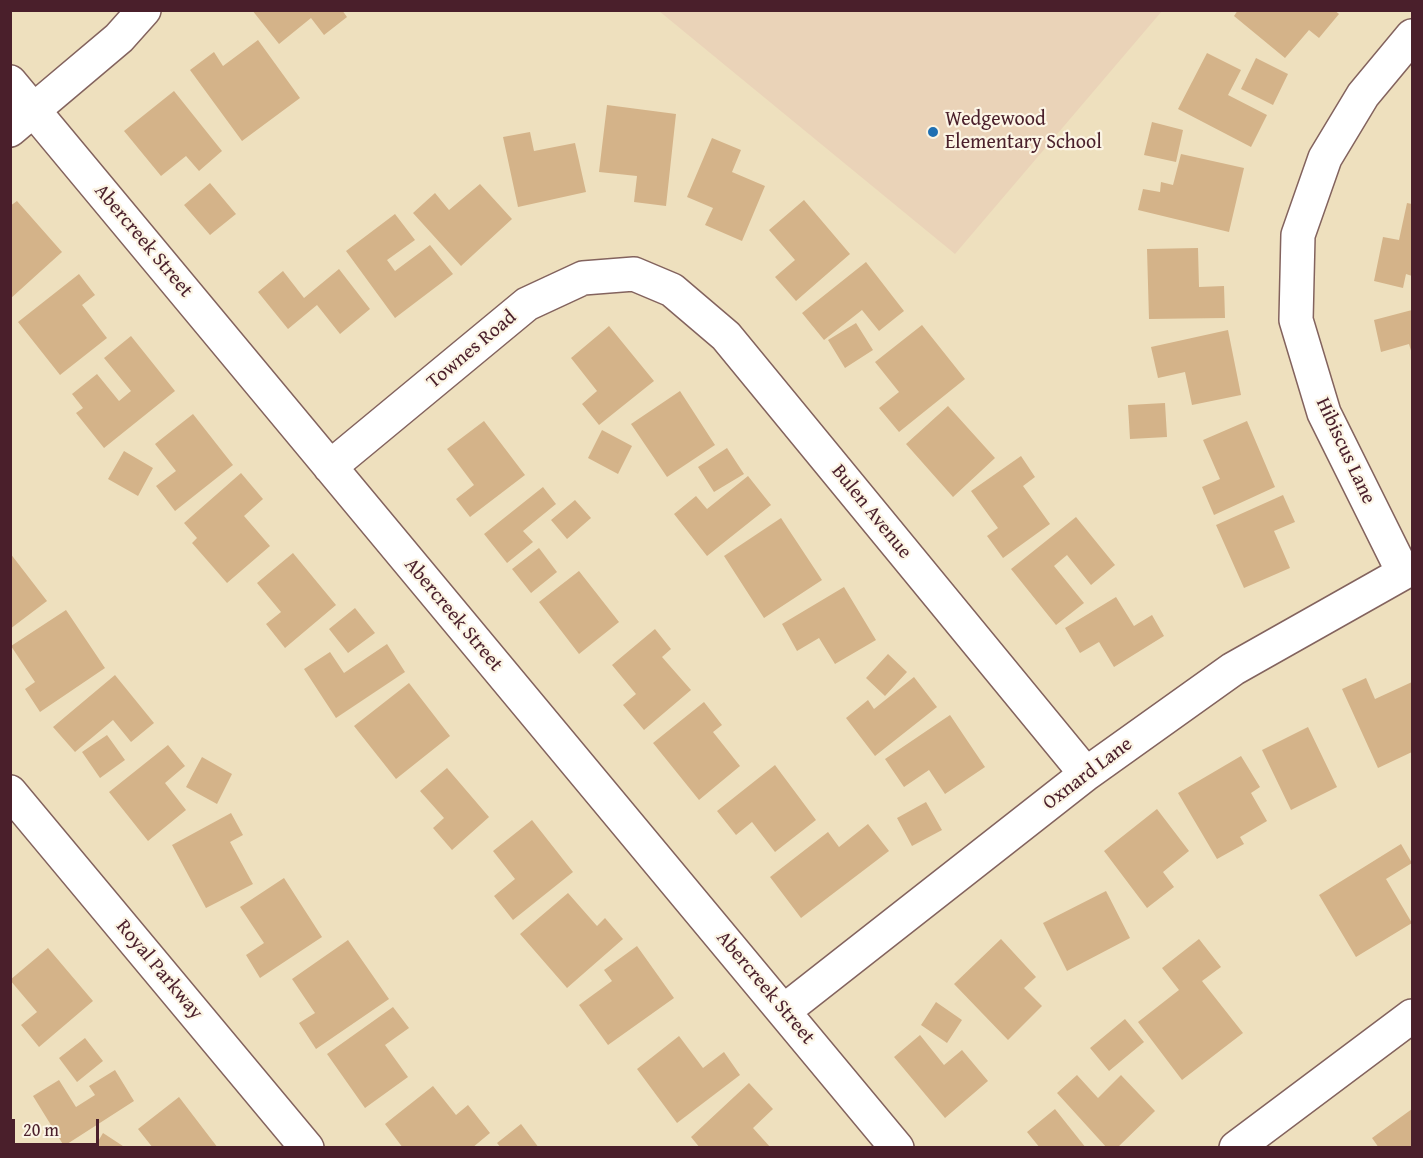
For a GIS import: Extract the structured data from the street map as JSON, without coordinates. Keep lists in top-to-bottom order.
{
  "streets": {
    "street": [
      "Abercreek Street",
      "Townes Road",
      "Hibiscus Lane",
      "Bulen Avenue",
      "Oxnard Lane",
      "Royal Parkway"
    ]
  },
  "crossings": [
    ["Abercreek Street", "Townes Road"],
    ["Abercreek Street", "Oxnard Lane"],
    ["Townes Road", "Bulen Avenue"],
    ["Hibiscus Lane", "Oxnard Lane"],
    ["Bulen Avenue", "Oxnard Lane"]
  ],
  "places": ["Wedgewood Elementary School"],
  "scale_bar": "20 m"
}
